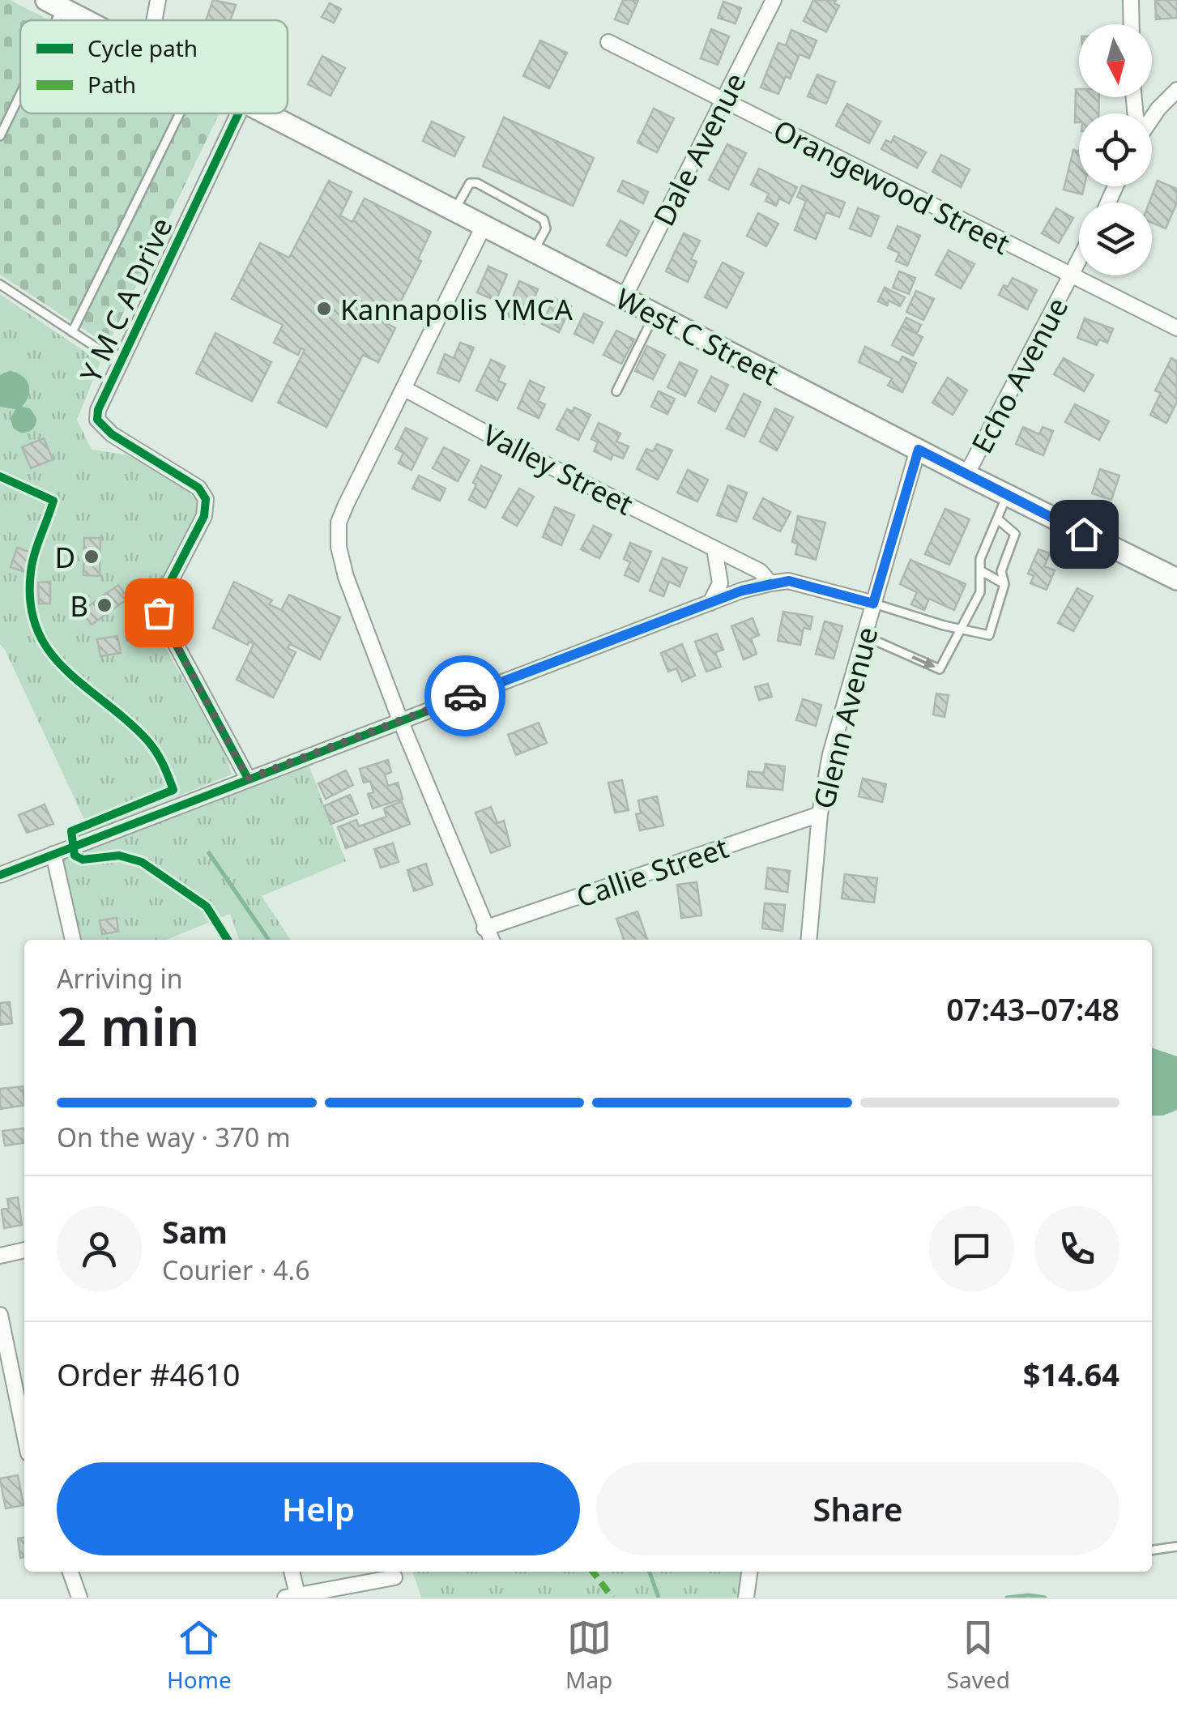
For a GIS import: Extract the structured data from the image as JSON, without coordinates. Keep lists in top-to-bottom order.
{
  "streets": {
    "main road": ["West C Street"],
    "street": [
      "Dale Avenue",
      "Orangewood Street",
      "Y M C A Drive",
      "Echo Avenue",
      "Valley Street",
      "Glenn Avenue",
      "Callie Street"
    ]
  },
  "crossings": [
    ["Dale Avenue", "Orangewood Street"],
    ["Dale Avenue", "West C Street"],
    ["Orangewood Street", "Echo Avenue"],
    ["West C Street", "Echo Avenue"],
    ["West C Street", "Glenn Avenue"],
    ["Glenn Avenue", "Callie Street"]
  ],
  "places": ["Kannapolis YMCA", "D", "B"],
  "legend": ["Cycle path", "Path"],
  "north": "bottom",
  "page": {
    "heading": ["2 min", "Arriving in", "07:43–07:48"],
    "panel": [
      "Sam",
      "Courier · 4.6",
      "Order #4610",
      "$14.64"
    ],
    "bar": "On the way · 370 m",
    "buttons": ["Help", "Share"],
    "tabs": ["Home", "Map", "Saved"]
  }
}
